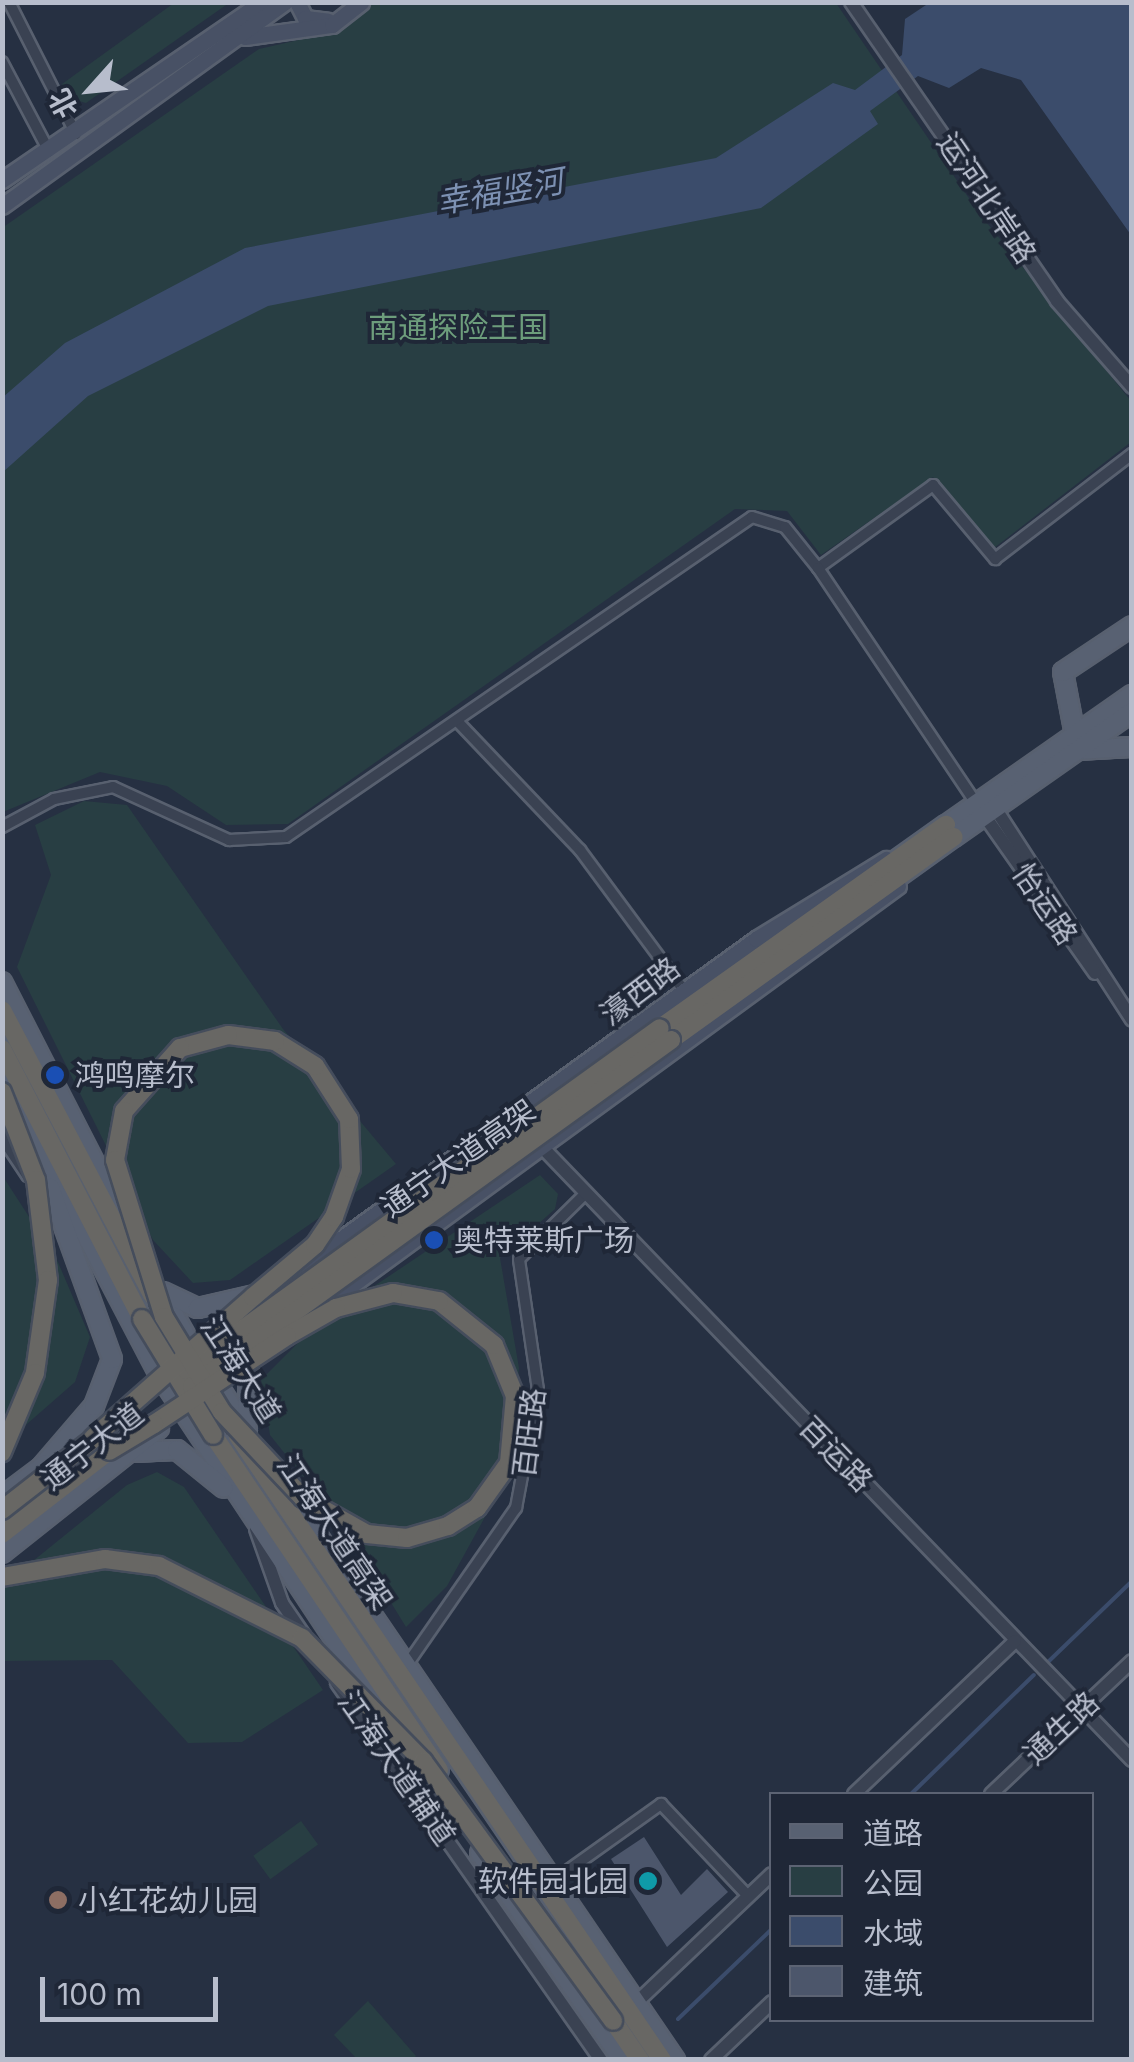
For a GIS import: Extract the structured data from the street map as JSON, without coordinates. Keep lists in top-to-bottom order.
{
  "streets": {
    "highway": ["通宁大道高架", "江海大道高架"],
    "main road": ["濠西路", "江海大道", "通宁大道"],
    "street": [
      "运河北岸路",
      "怡运路",
      "百旺路",
      "百运路",
      "通生路",
      "江海大道辅道"
    ]
  },
  "crossings": [
    ["怡运路", "濠西路"],
    ["濠西路", "通宁大道高架"],
    ["濠西路", "江海大道"],
    ["濠西路", "通宁大道"],
    ["濠西路", "百运路"],
    ["通宁大道高架", "通宁大道"],
    ["江海大道", "百旺路"],
    ["江海大道", "通宁大道"],
    ["百旺路", "百运路"],
    ["百运路", "通生路"]
  ],
  "water": ["幸福竖河"],
  "parks": ["南通探险王国"],
  "places": [
    "鸿鸣摩尔",
    "奥特莱斯广场",
    "软件园北园",
    "小红花幼儿园"
  ],
  "legend": [
    "道路",
    "公园",
    "水域",
    "建筑"
  ],
  "scale_bar": "100 m",
  "north": "bottom left"
}
